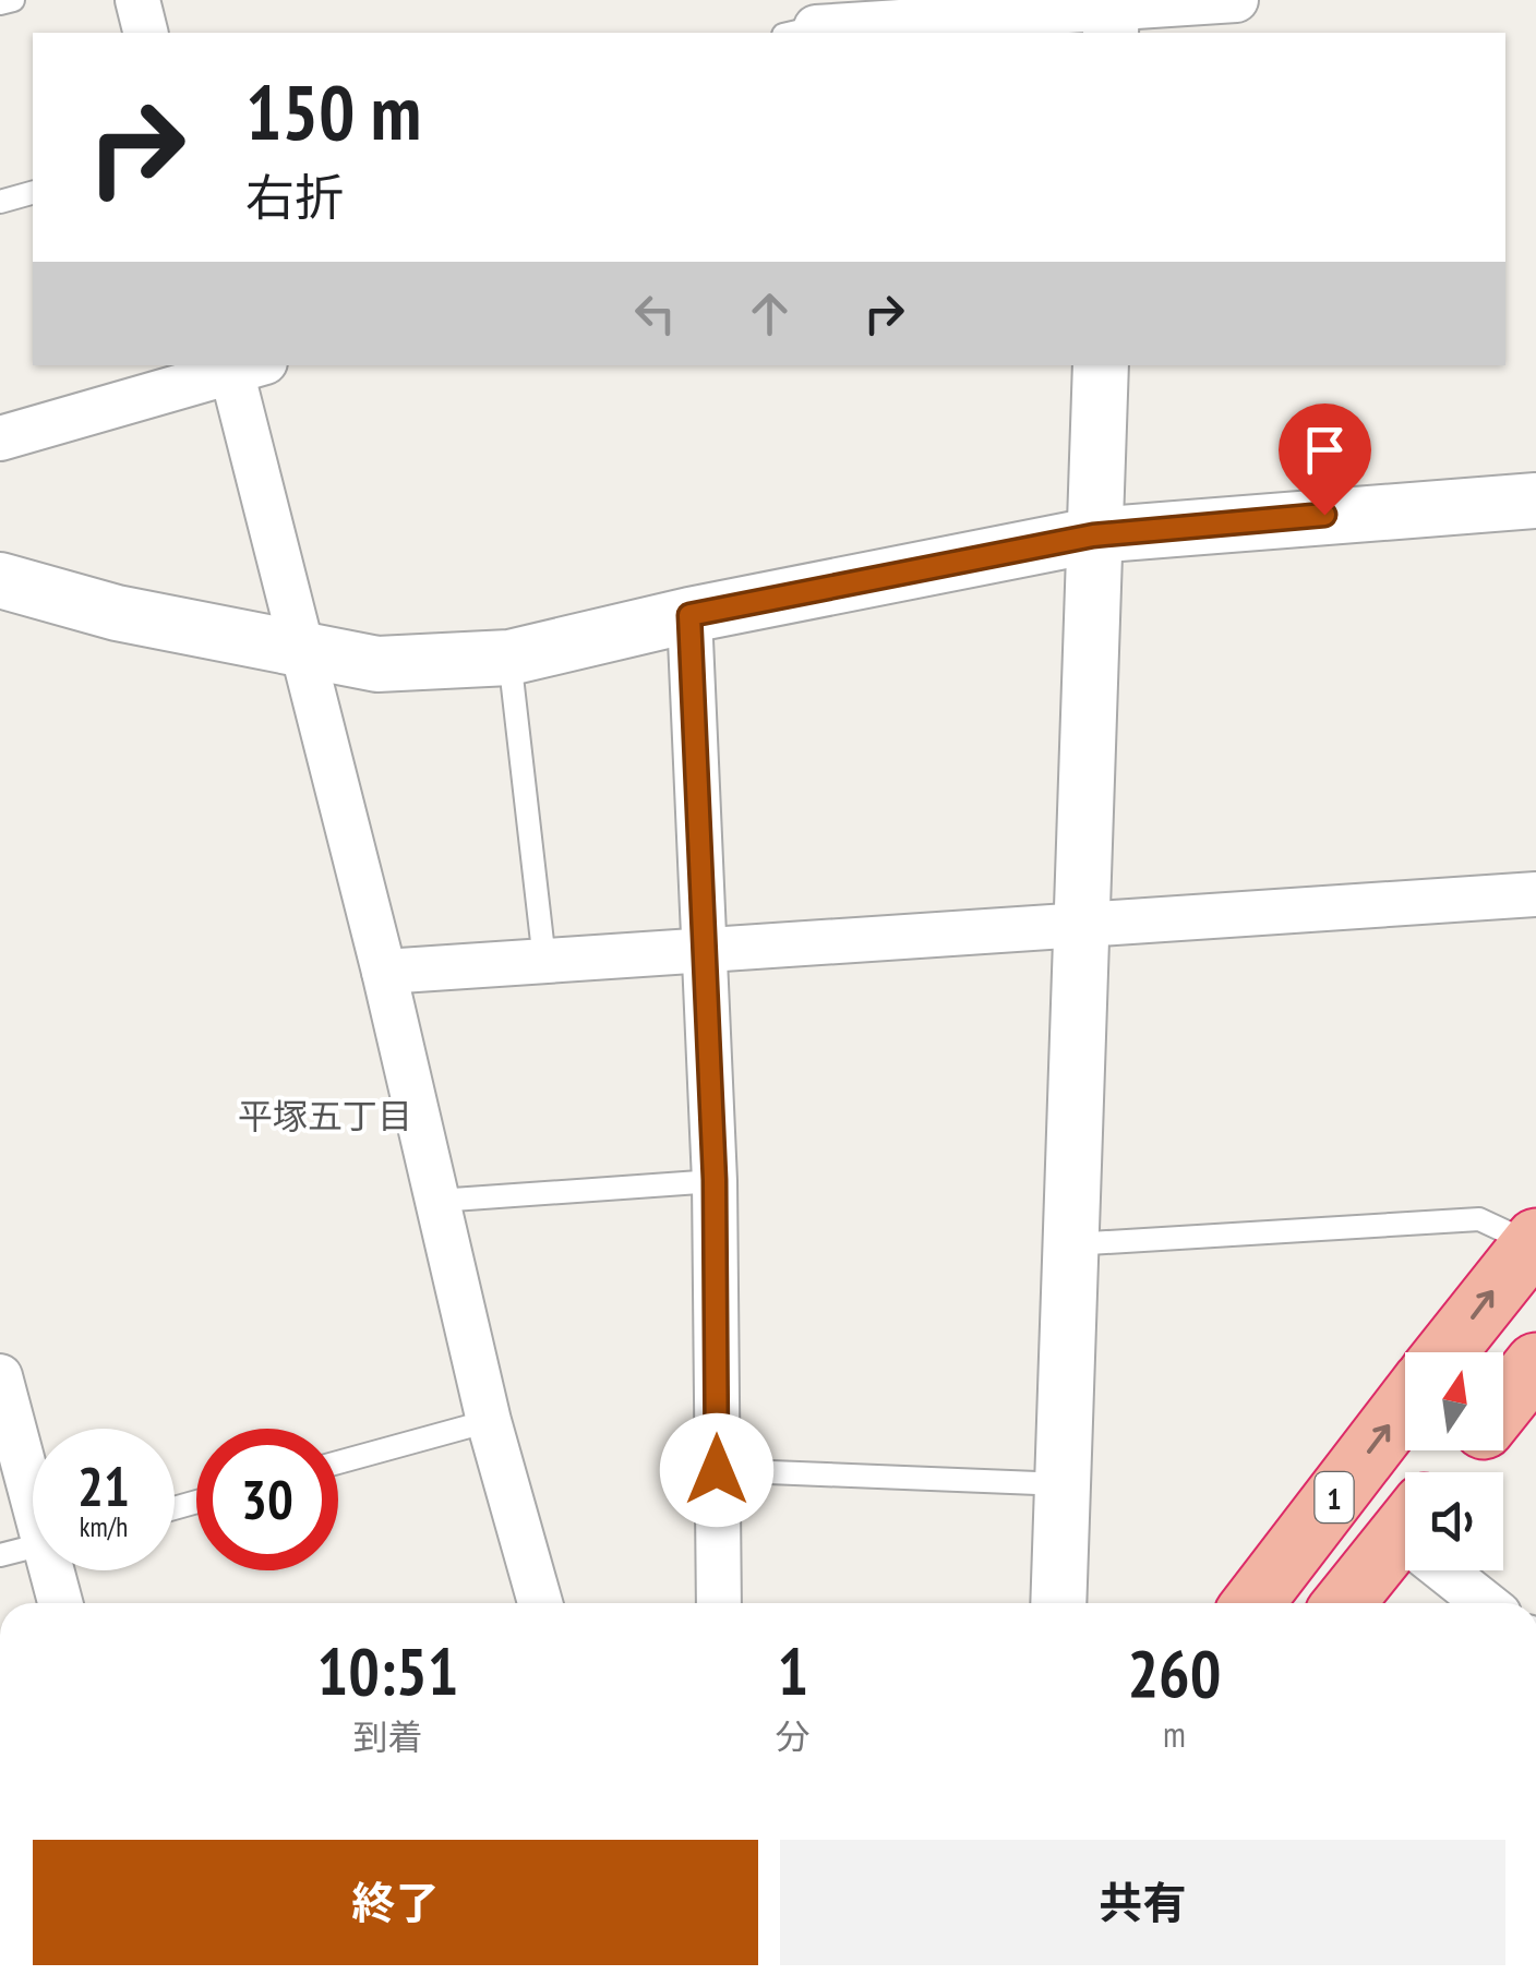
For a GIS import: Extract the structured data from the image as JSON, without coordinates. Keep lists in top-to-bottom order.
{
  "streets": {
    "highway": ["1"]
  },
  "districts": ["平塚五丁目"],
  "north": "top",
  "page": {
    "turn": ["150 m", "右折"],
    "speed": "21 km/h",
    "limit": "30",
    "eta": [
      "10:51",
      "到着",
      "1",
      "分",
      "260",
      "m"
    ],
    "buttons": ["終了", "共有"]
  }
}
